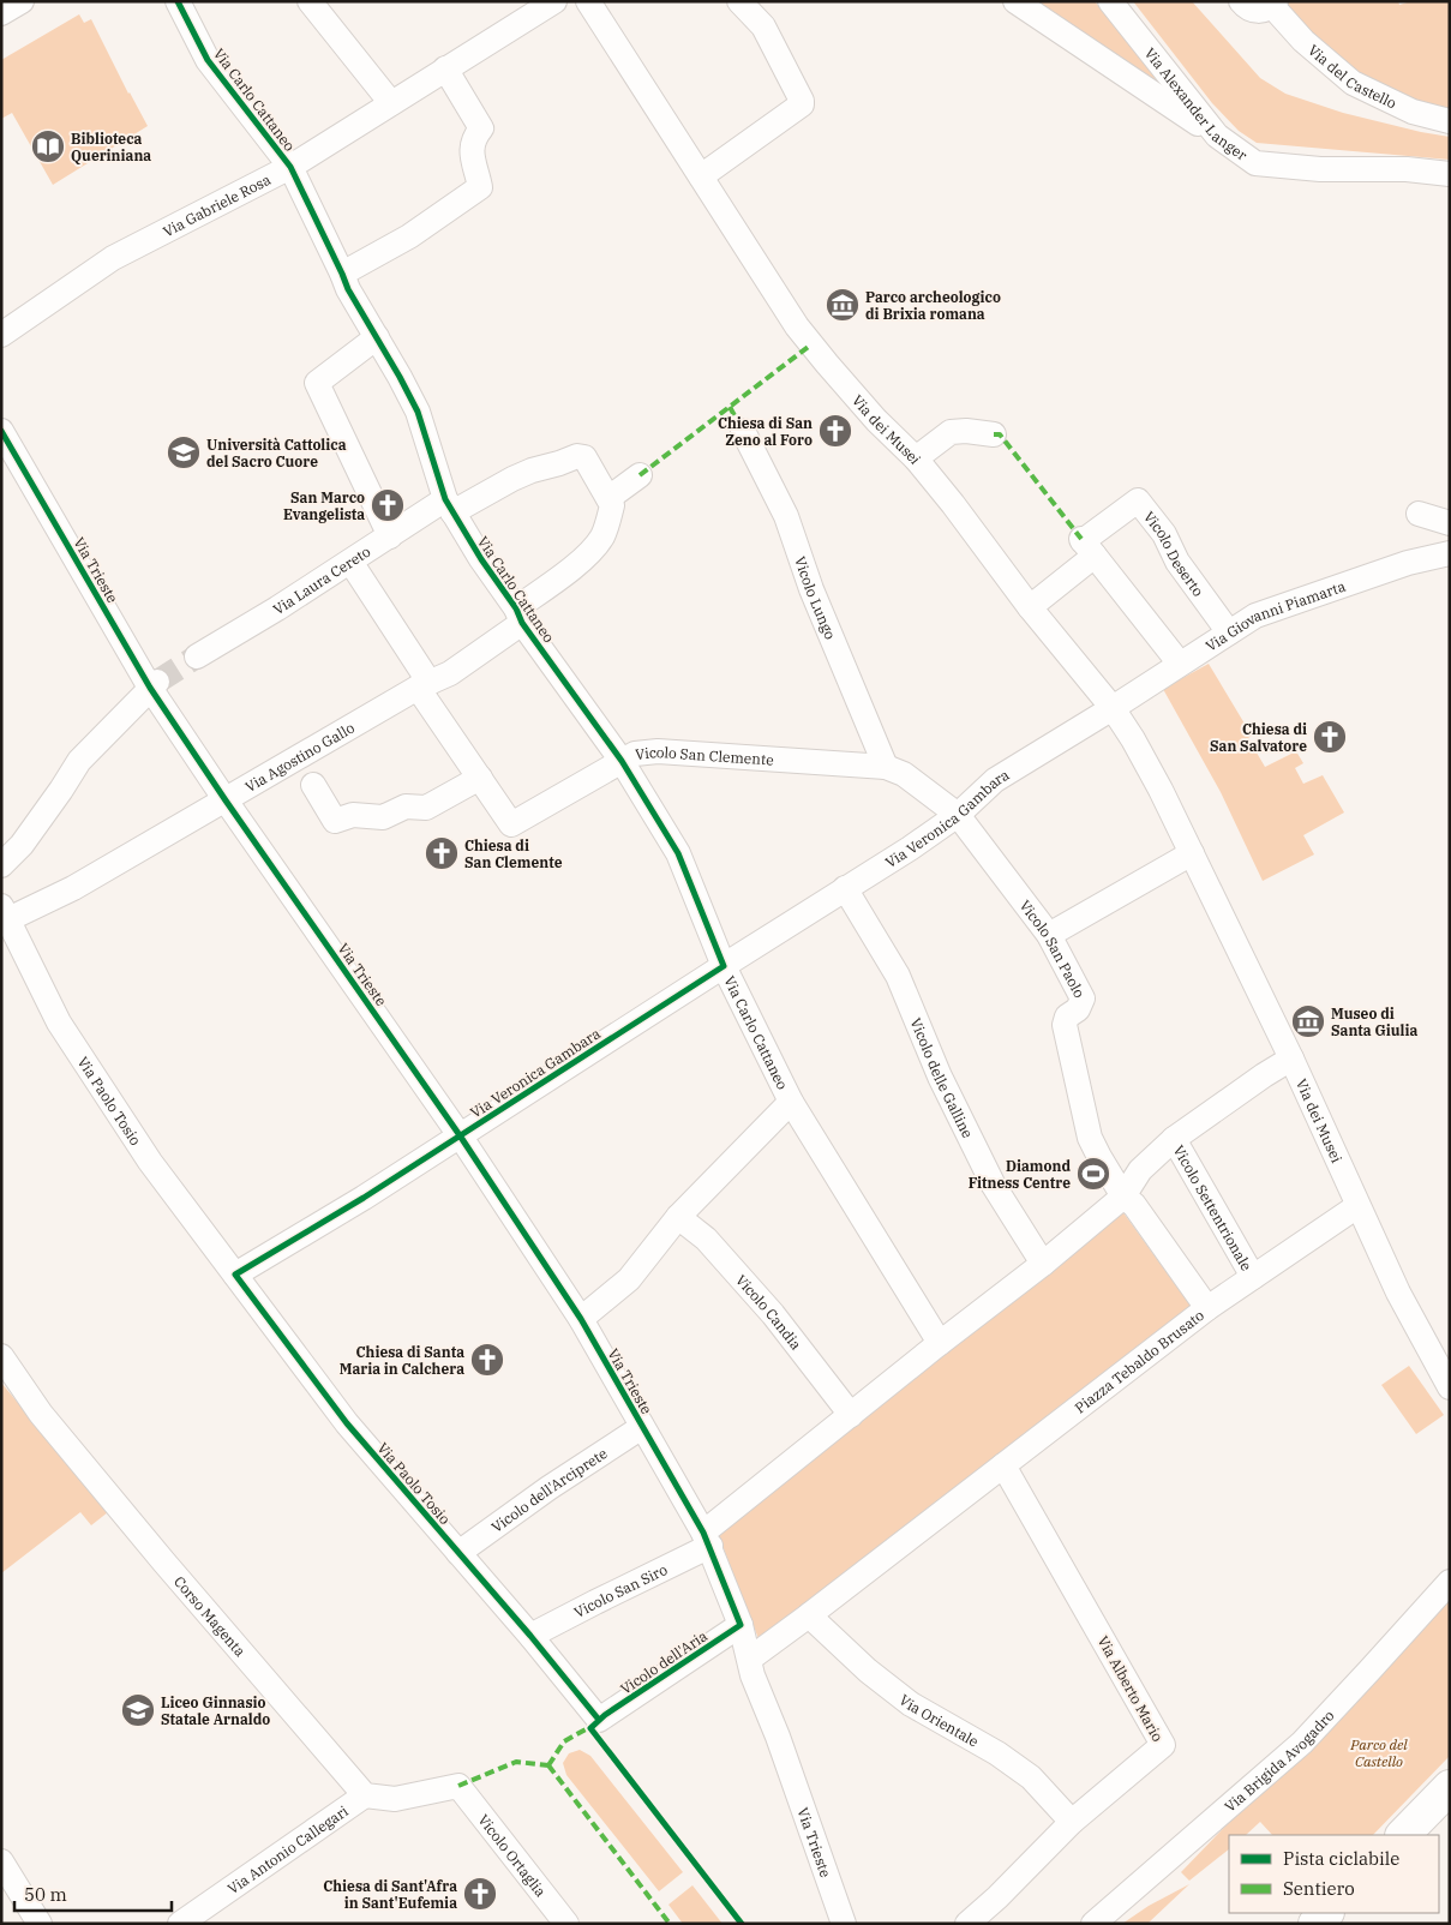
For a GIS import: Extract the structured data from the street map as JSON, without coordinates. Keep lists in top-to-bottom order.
{
  "streets": {
    "street": [
      "Via del Castello",
      "Via Carlo Cattaneo",
      "Via Alexander Langer",
      "Via Gabriele Rosa",
      "Via dei Musei",
      "Vicolo Deserto",
      "Via Trieste",
      "Via Laura Cereto",
      "Vicolo Lungo",
      "Via Giovanni Piamarta",
      "Via Agostino Gallo",
      "Vicolo San Clemente",
      "Via Veronica Gambara",
      "Vicolo San Paolo",
      "Vicolo delle Galline",
      "Via Paolo Tosio",
      "Vicolo Settentrionale",
      "Vicolo Candia",
      "Piazza Tebaldo Brusato",
      "Vicolo dell'Arciprete",
      "Vicolo San Siro",
      "Corso Magenta",
      "Vicolo dell'Aria",
      "Via Alberto Mario",
      "Via Orientale",
      "Via Brigida Avogadro",
      "Via Antonio Callegari",
      "Vicolo Ortaglia"
    ]
  },
  "crossings": [
    ["Via Carlo Cattaneo", "Via Gabriele Rosa"],
    ["Via Carlo Cattaneo", "Via Laura Cereto"],
    ["Via Carlo Cattaneo", "Via Agostino Gallo"],
    ["Via Carlo Cattaneo", "Vicolo San Clemente"],
    ["Via Carlo Cattaneo", "Via Veronica Gambara"],
    ["Via dei Musei", "Via Giovanni Piamarta"],
    ["Via dei Musei", "Via Veronica Gambara"],
    ["Via dei Musei", "Vicolo Settentrionale"],
    ["Vicolo Deserto", "Via Giovanni Piamarta"],
    ["Via Trieste", "Via Agostino Gallo"],
    ["Via Trieste", "Via Veronica Gambara"],
    ["Via Trieste", "Piazza Tebaldo Brusato"],
    ["Via Trieste", "Vicolo dell'Arciprete"],
    ["Via Trieste", "Vicolo San Siro"],
    ["Via Laura Cereto", "Via Agostino Gallo"],
    ["Via Laura Cereto", "Vicolo San Clemente"],
    ["Vicolo Lungo", "Vicolo San Clemente"],
    ["Via Giovanni Piamarta", "Via Veronica Gambara"],
    ["Via Agostino Gallo", "Vicolo San Clemente"],
    ["Via Agostino Gallo", "Via Paolo Tosio"],
    ["Vicolo San Clemente", "Via Veronica Gambara"],
    ["Vicolo San Clemente", "Vicolo San Paolo"],
    ["Via Veronica Gambara", "Vicolo San Paolo"],
    ["Via Veronica Gambara", "Vicolo delle Galline"],
    ["Via Veronica Gambara", "Via Paolo Tosio"],
    ["Vicolo San Paolo", "Vicolo Settentrionale"],
    ["Vicolo San Paolo", "Piazza Tebaldo Brusato"],
    ["Via Paolo Tosio", "Vicolo dell'Arciprete"],
    ["Via Paolo Tosio", "Vicolo San Siro"],
    ["Via Paolo Tosio", "Vicolo dell'Aria"],
    ["Vicolo Settentrionale", "Piazza Tebaldo Brusato"],
    ["Piazza Tebaldo Brusato", "Via Alberto Mario"],
    ["Piazza Tebaldo Brusato", "Via Orientale"],
    ["Corso Magenta", "Via Antonio Callegari"],
    ["Corso Magenta", "Vicolo Ortaglia"],
    ["Via Alberto Mario", "Via Orientale"],
    ["Via Antonio Callegari", "Vicolo Ortaglia"]
  ],
  "parks": ["Parco del Castello"],
  "places": {
    "library": ["Biblioteca Queriniana"],
    "museum": ["Parco archeologico di Brixia romana", "Museo di Santa Giulia"],
    "church": [
      "Chiesa di San Zeno al Foro",
      "San Marco Evangelista",
      "Chiesa di San Salvatore",
      "Chiesa di San Clemente",
      "Chiesa di Santa Maria in Calchera",
      "Chiesa di Sant'Afra in Sant'Eufemia"
    ],
    "school or university": ["Università Cattolica del Sacro Cuore", "Liceo Ginnasio Statale Arnaldo"],
    "sports": ["Diamond Fitness Centre"]
  },
  "legend": ["Pista ciclabile", "Sentiero"],
  "scale_bar": "50 m"
}
